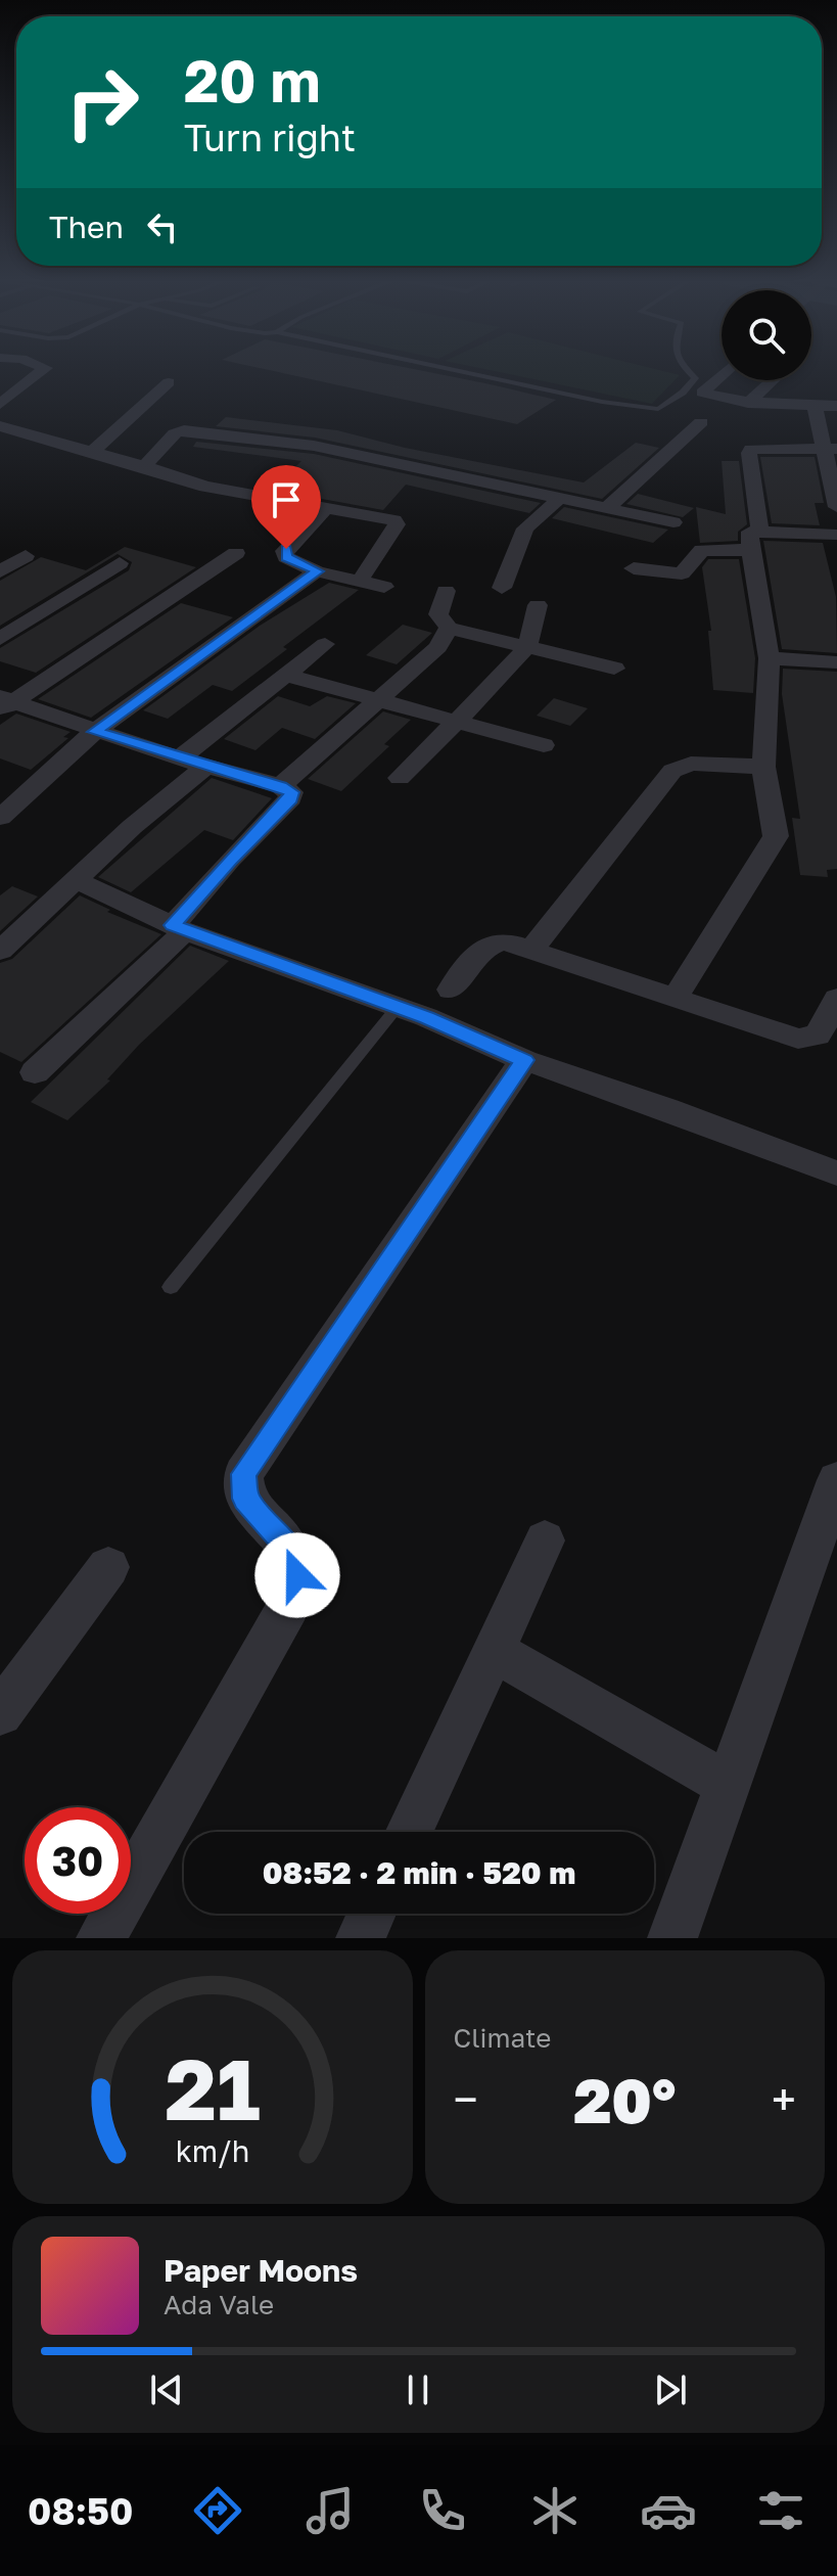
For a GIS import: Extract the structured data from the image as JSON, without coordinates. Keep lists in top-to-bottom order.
{
  "page": {
    "turn": ["20 m", "Turn right"],
    "then": "Then",
    "limit": "30",
    "trip": "08:52 · 2 min · 520 m",
    "tile": "Climate",
    "heat": ["−", "20°", "+"],
    "song": ["Paper Moons", "Ada Vale"],
    "tabs": "08:50",
    "gauge": ["21", "km/h"]
  }
}
